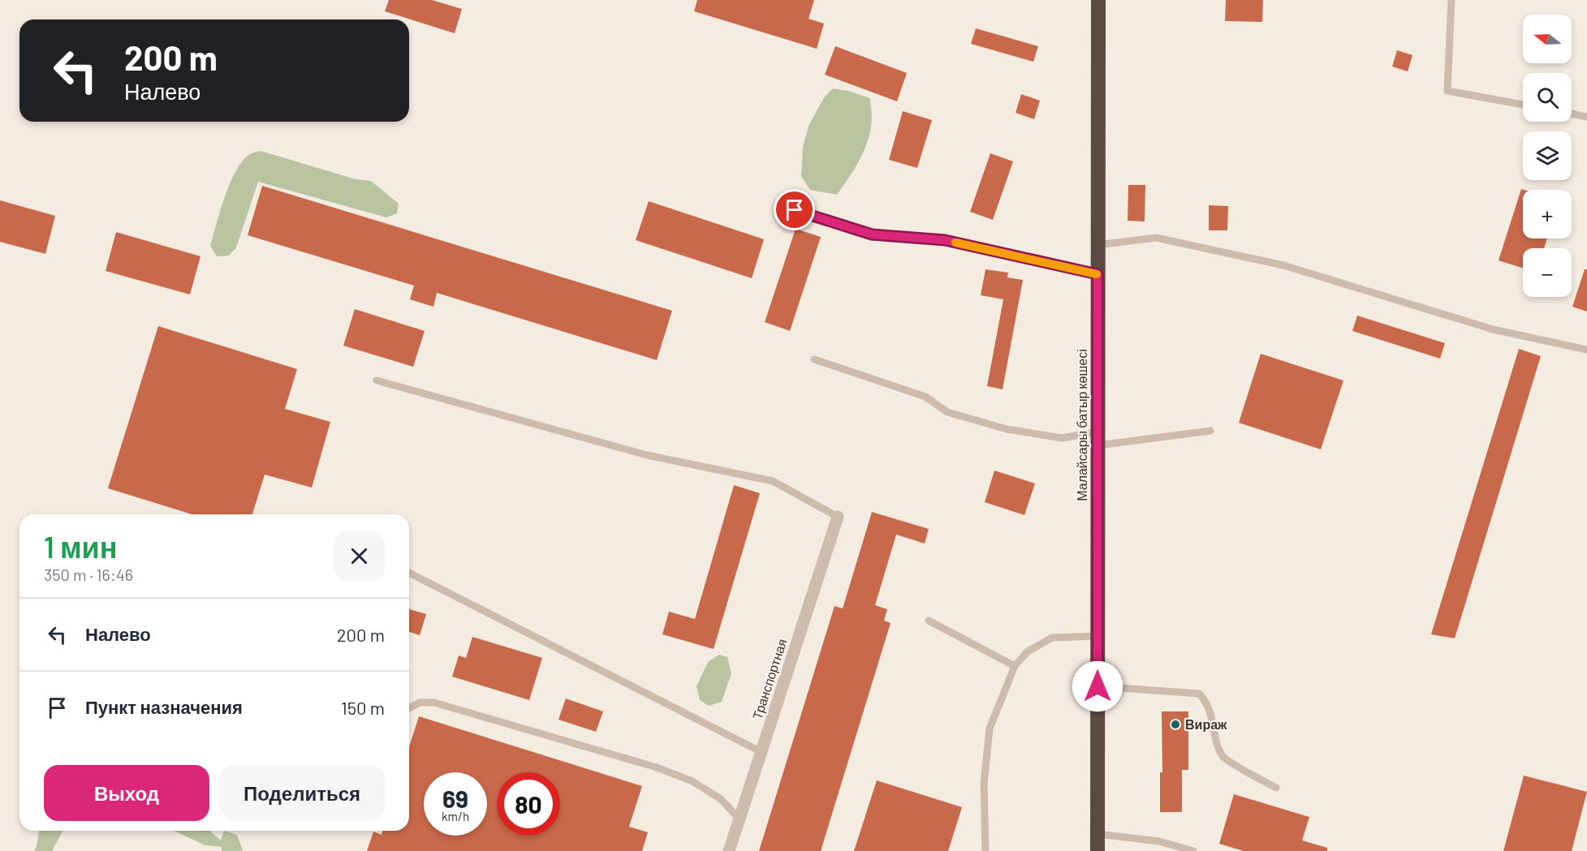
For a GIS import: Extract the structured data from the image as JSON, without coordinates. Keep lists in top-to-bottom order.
{
  "streets": {
    "highway": ["Малайсары батыр көшесі"],
    "street": ["Транспортная"]
  },
  "places": ["Вираж"],
  "north": "left",
  "page": {
    "map_buttons": ["+", "−"],
    "turn": ["200 m", "Налево"],
    "heading": ["1 мин", "350 m · 16:46"],
    "list": [
      {
        "name": "Налево",
        "value": "200 m"
      },
      {
        "name": "Пункт назначения",
        "value": "150 m"
      }
    ],
    "buttons": ["Выход", "Поделиться"],
    "speed": "69 km/h",
    "limit": "80"
  }
}
